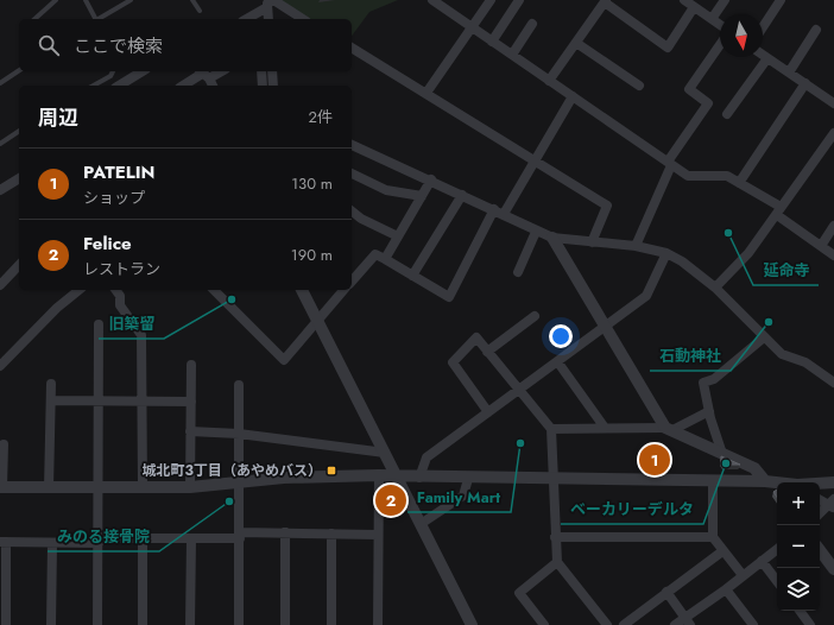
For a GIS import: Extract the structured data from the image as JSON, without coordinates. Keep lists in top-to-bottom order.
{
  "places": {
    "other": [
      "延命寺",
      "旧築留",
      "石動神社",
      "Family Mart",
      "ベーカリーデルタ",
      "みのる接骨院"
    ],
    "transit": ["城北町3丁目（あやめバス）"]
  },
  "north": "bottom",
  "page": {
    "search": "ここで検索",
    "heading": ["周辺", "2件"],
    "list": [
      {
        "mark": "1",
        "name": "PATELIN",
        "note": "ショップ",
        "value": "130 m"
      },
      {
        "mark": "2",
        "name": "Felice",
        "note": "レストラン",
        "value": "190 m"
      }
    ],
    "pins": ["1", "2"],
    "map_buttons": ["+", "−"]
  }
}
